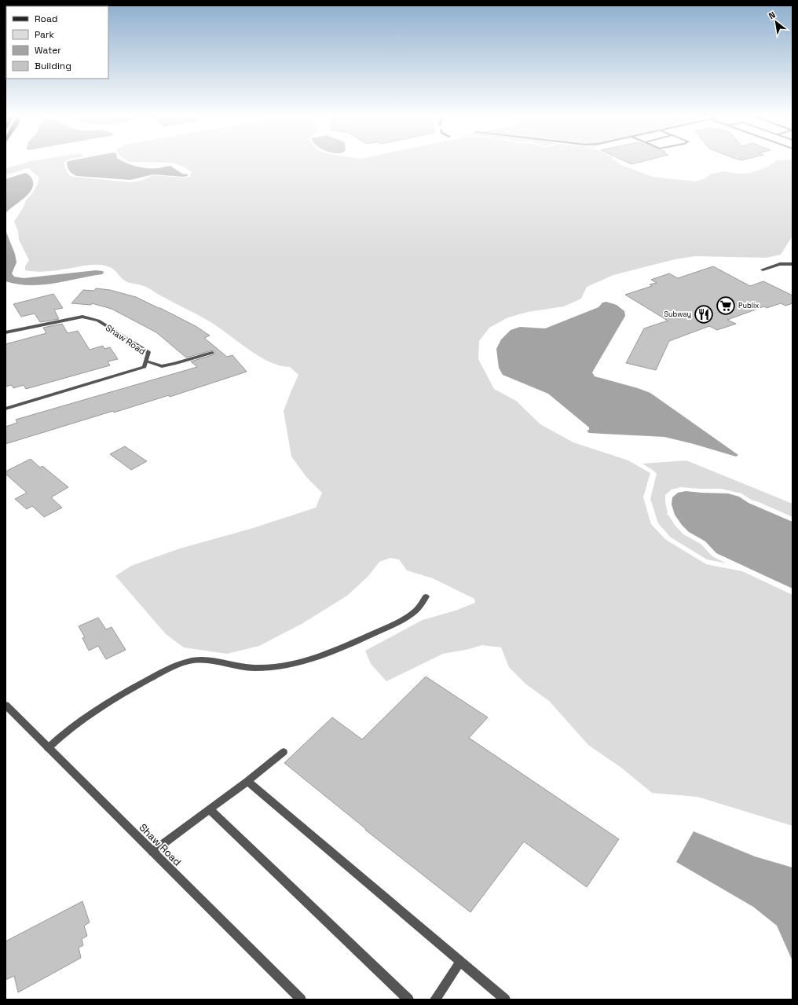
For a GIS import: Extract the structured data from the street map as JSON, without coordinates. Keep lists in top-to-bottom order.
{
  "streets": {
    "street": ["Shaw Road"]
  },
  "places": {
    "supermarket": ["Publix"],
    "restaurant": ["Subway"]
  },
  "legend": [
    "Road",
    "Park",
    "Water",
    "Building"
  ],
  "north": "top left"
}
